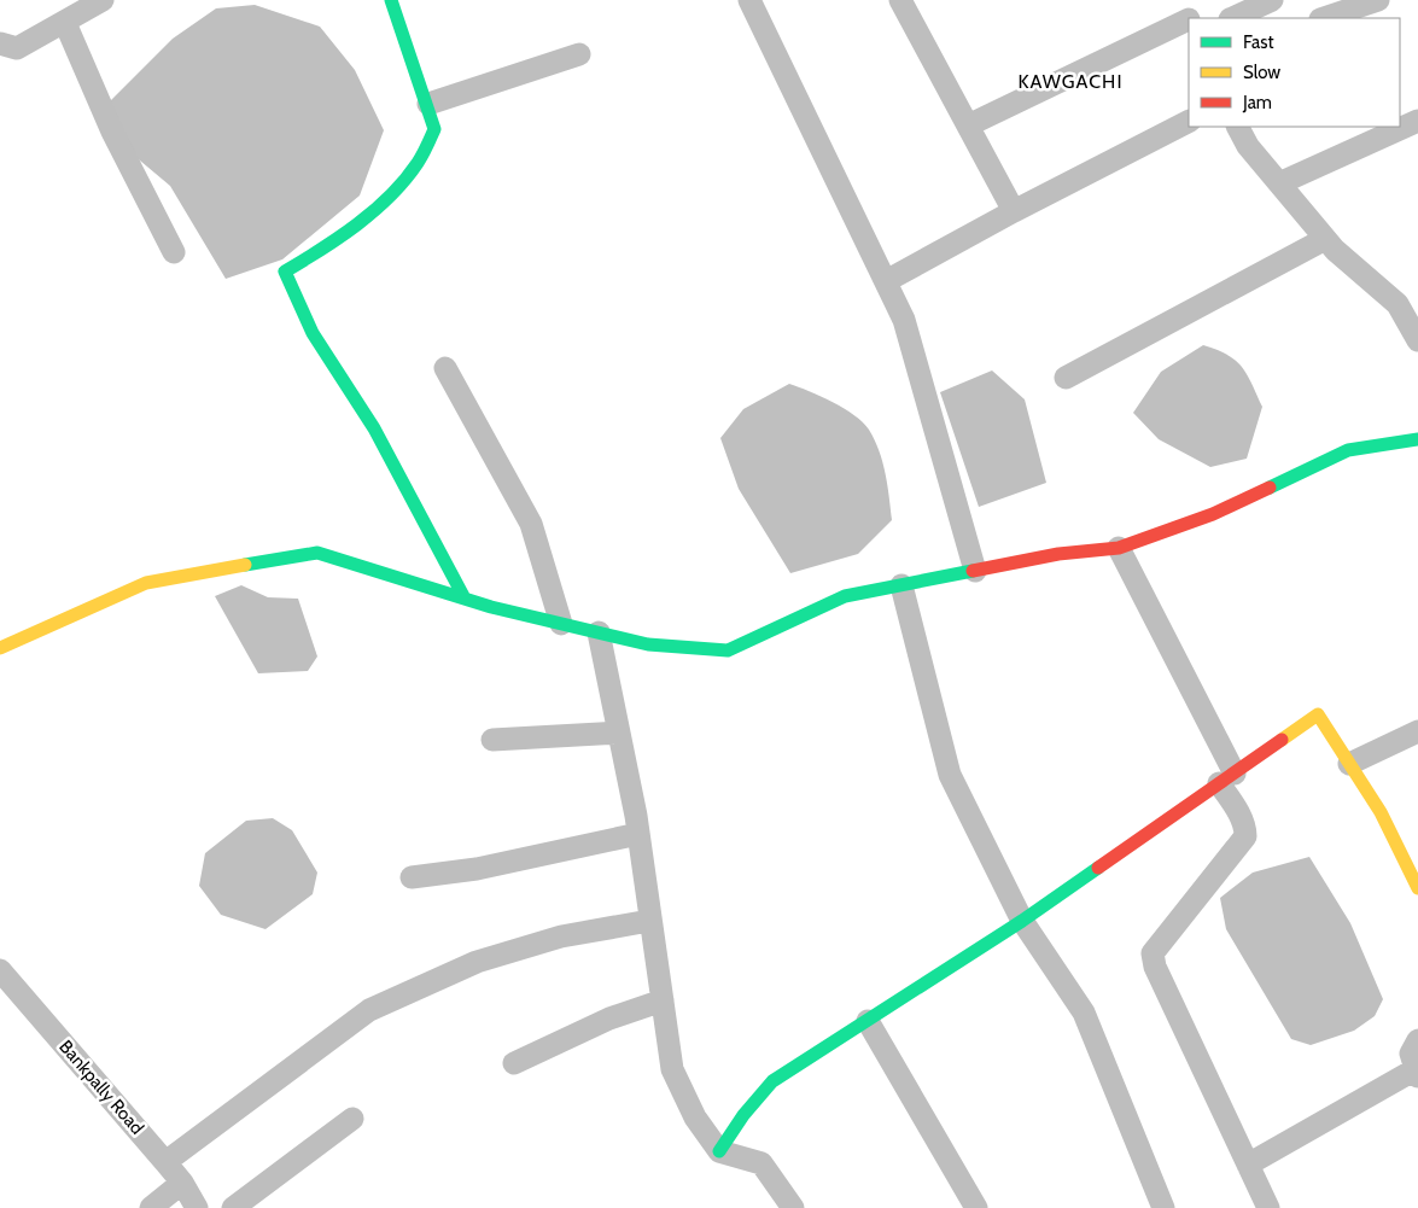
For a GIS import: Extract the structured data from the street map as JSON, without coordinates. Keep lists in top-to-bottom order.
{
  "streets": {
    "street": ["Bankpally Road"]
  },
  "districts": ["KAWGACHI"],
  "legend": ["Fast", "Slow", "Jam"]
}
